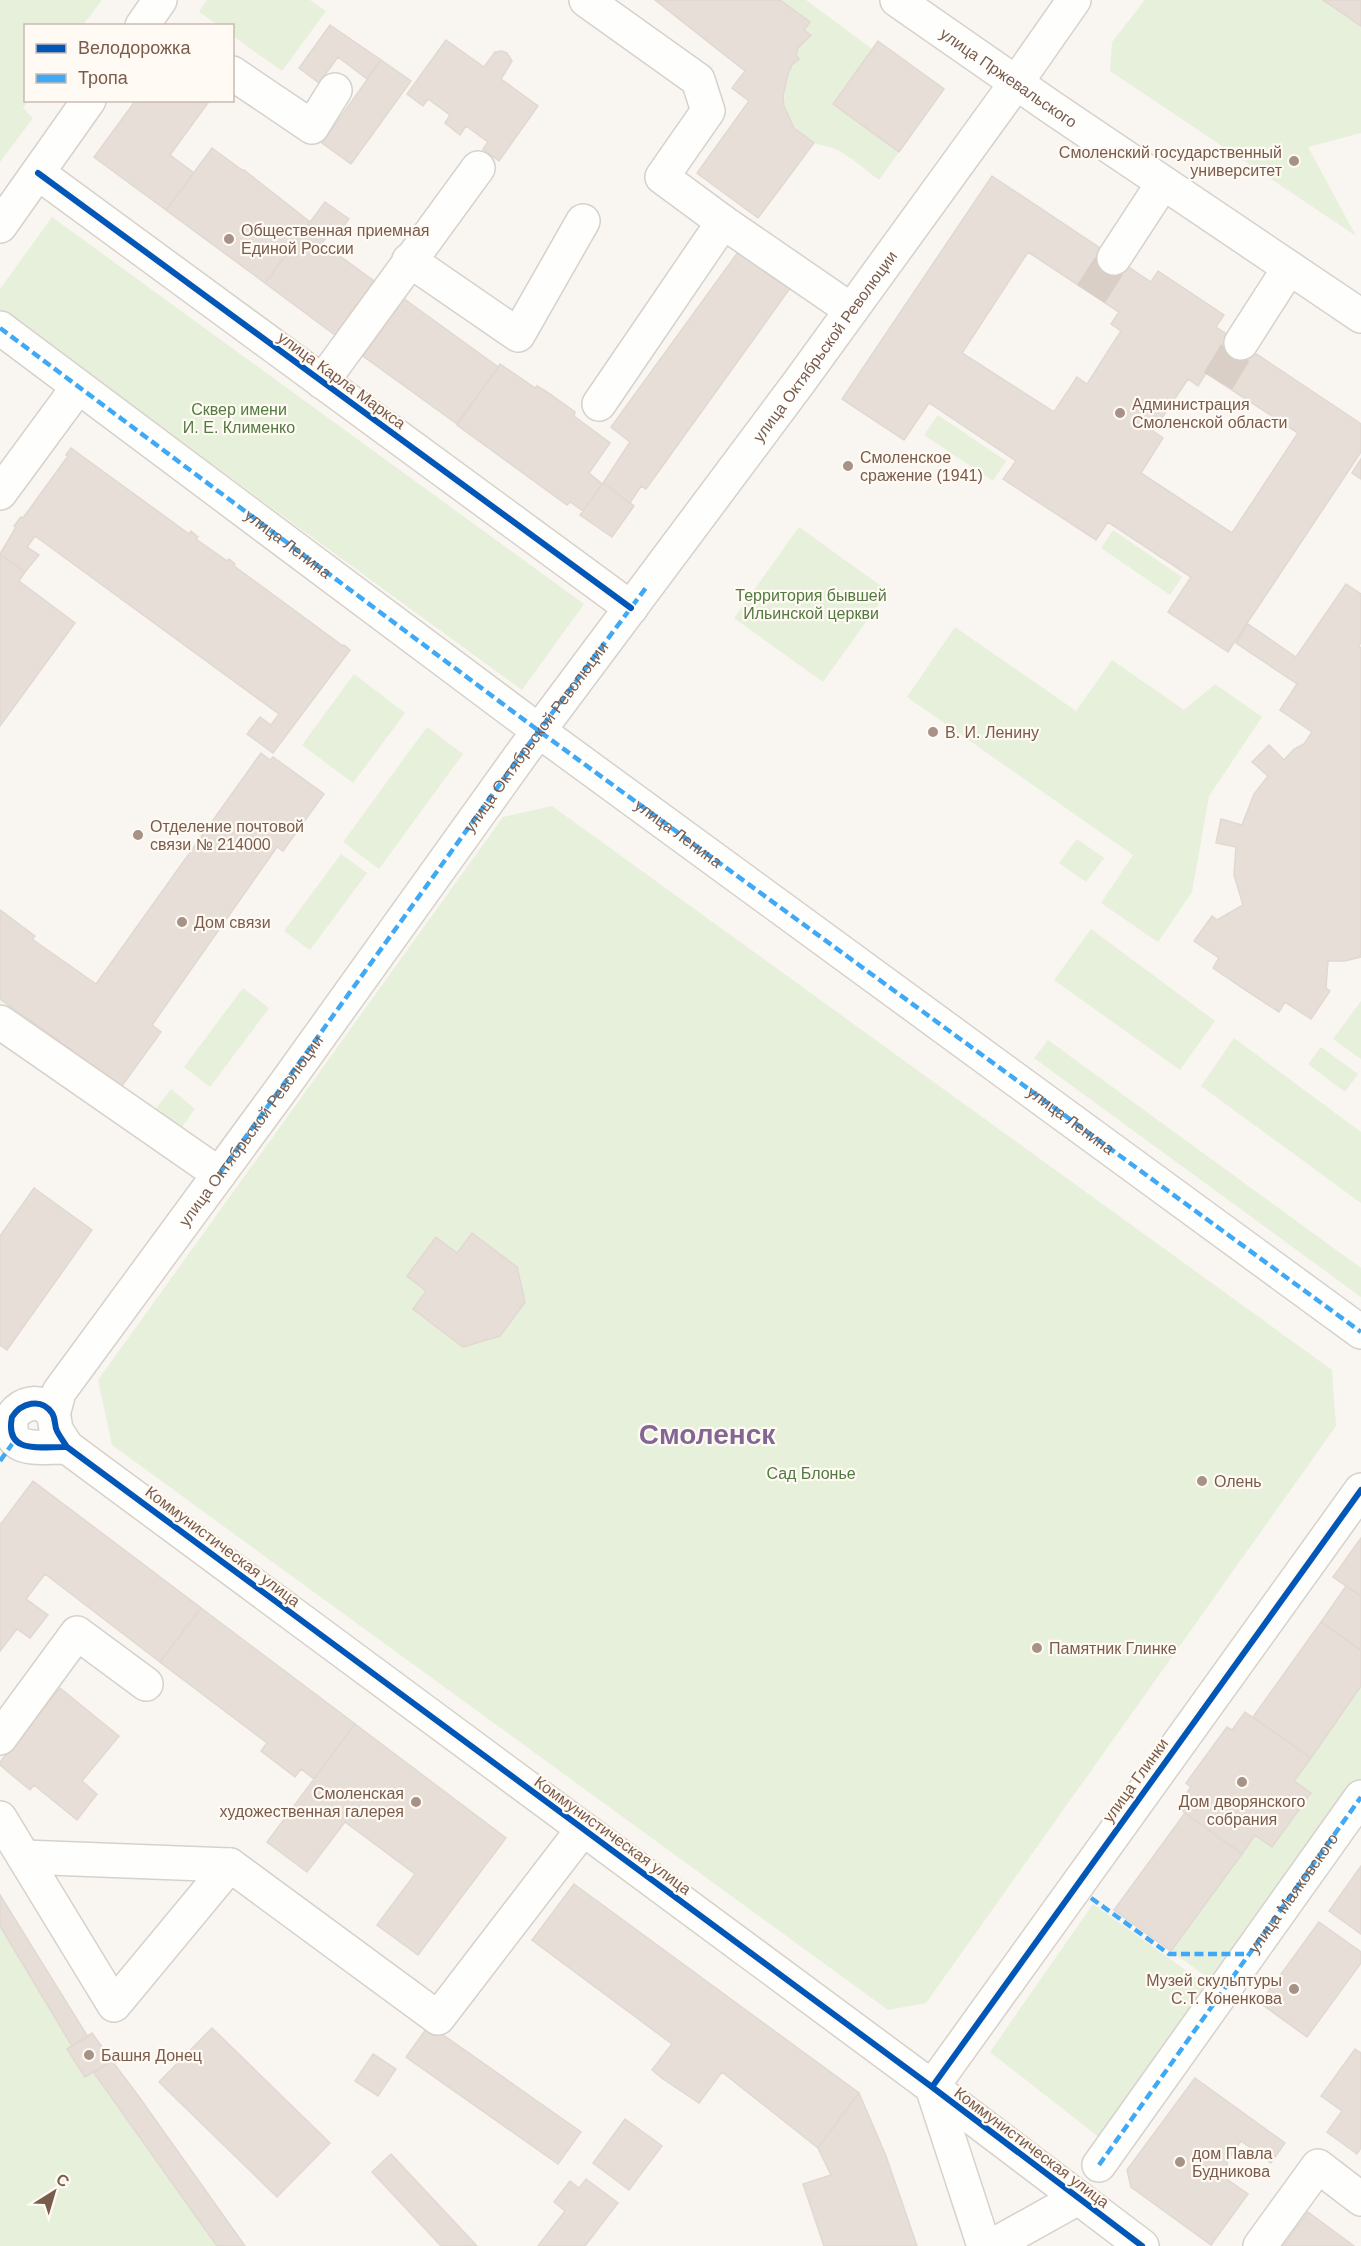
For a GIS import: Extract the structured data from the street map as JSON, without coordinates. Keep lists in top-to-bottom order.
{
  "streets": {
    "street": [
      "улица Пржевальского",
      "улица Октябрьской Революции",
      "улица Карла Маркса",
      "улица Ленина",
      "Коммунистическая улица",
      "улица Глинки",
      "улица Маяковского"
    ]
  },
  "crossings": [
    ["улица Пржевальского", "улица Октябрьской Революции"],
    ["улица Октябрьской Революции", "улица Карла Маркса"],
    ["улица Октябрьской Революции", "улица Ленина"],
    ["Коммунистическая улица", "улица Глинки"]
  ],
  "districts": ["Смоленск"],
  "parks": ["Сквер имени И. Е. Клименко", "Территория бывшей Ильинской церкви", "Сад Блонье"],
  "places": [
    "Смоленский государственный университет",
    "Общественная приемная Единой России",
    "Администрация Смоленской области",
    "Смоленское сражение (1941)",
    "В. И. Ленину",
    "Отделение почтовой связи № 214000",
    "Дом связи",
    "Олень",
    "Памятник Глинке",
    "Дом дворянского собрания",
    "Смоленская художественная галерея",
    "Музей скульптуры С.Т. Коненкова",
    "Башня Донец",
    "дом Павла Будникова"
  ],
  "legend": ["Велодорожка", "Тропа"],
  "north": "top right"
}
